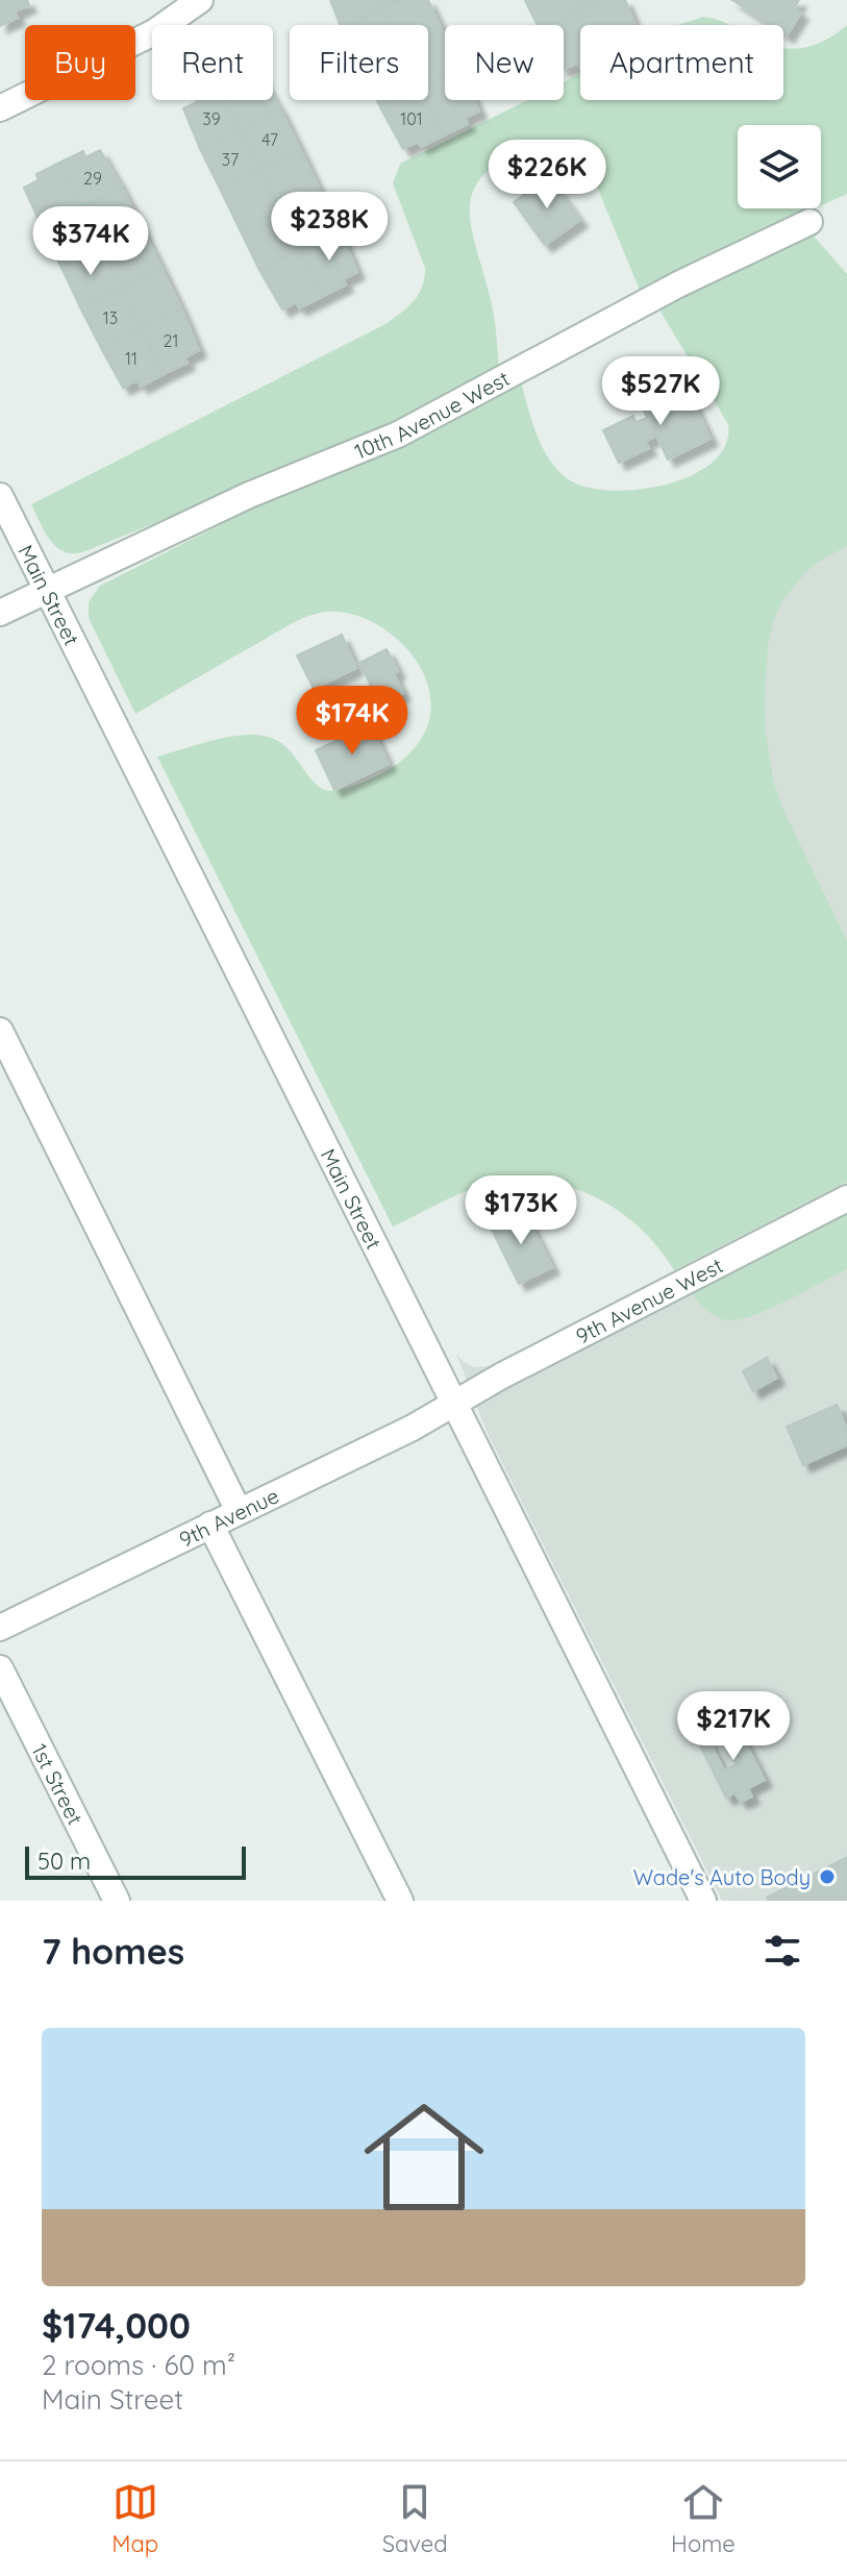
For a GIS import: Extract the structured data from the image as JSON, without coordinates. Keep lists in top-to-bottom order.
{
  "streets": {
    "street": [
      "10th Avenue West",
      "Main Street",
      "9th Avenue West",
      "9th Avenue",
      "1st Street"
    ]
  },
  "crossings": [
    ["10th Avenue West", "Main Street"],
    ["Main Street", "9th Avenue West"],
    ["Main Street", "9th Avenue"],
    ["9th Avenue West", "9th Avenue"]
  ],
  "places": ["Wade's Auto Body"],
  "house_numbers": [
    "39",
    "101",
    "47",
    "37",
    "29",
    "13",
    "21",
    "11"
  ],
  "scale_bar": "50 m",
  "page": {
    "chip": [
      "Buy",
      "Rent",
      "Filters",
      "New",
      "Apartment"
    ],
    "price": [
      "$226K",
      "$238K",
      "$374K",
      "$527K",
      "$174K",
      "$173K",
      "$217K"
    ],
    "scale": "50 m",
    "heading": "7 homes",
    "list": [
      {
        "name": "$174,000",
        "note": "2 rooms · 60 m² · Main Street"
      }
    ],
    "tabs": ["Map", "Saved", "Home"]
  }
}
